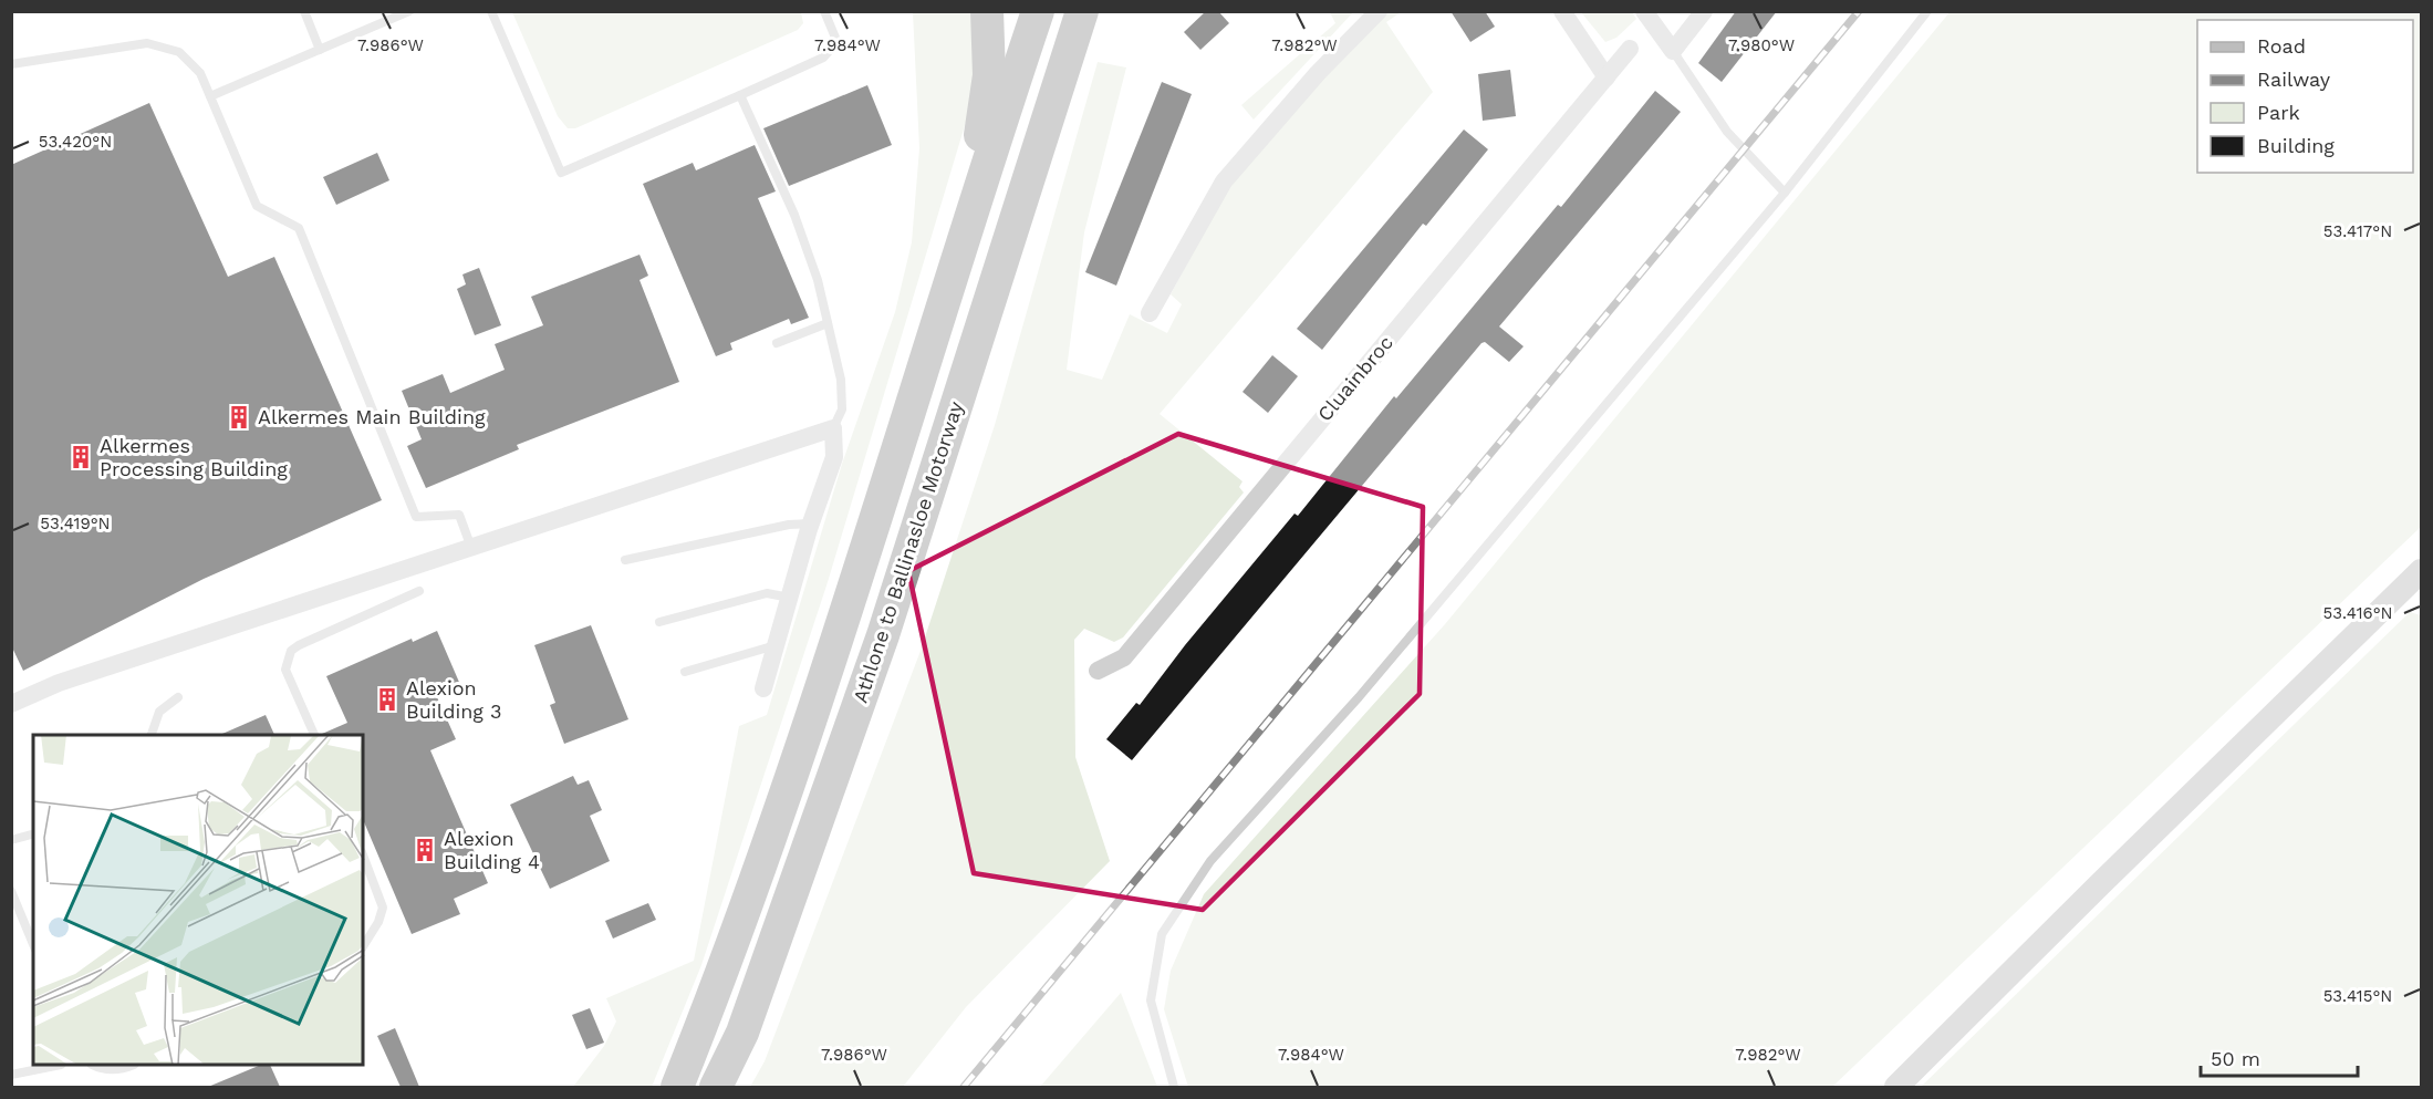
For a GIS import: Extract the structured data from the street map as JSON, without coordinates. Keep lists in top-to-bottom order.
{
  "streets": {
    "highway": ["Athlone to Ballinasloe Motorway"],
    "street": ["Cluainbroc"]
  },
  "places": {
    "building": [
      "Alkermes Main Building",
      "Alkermes Processing Building",
      "Alexion Building 3",
      "Alexion Building 4"
    ]
  },
  "legend": [
    "Road",
    "Railway",
    "Park",
    "Building"
  ],
  "scale_bar": "50 m",
  "coordinates": [
    "7.986°W",
    "7.984°W",
    "7.982°W",
    "7.980°W",
    "53.420°N",
    "53.417°N",
    "53.419°N",
    "53.416°N",
    "53.415°N"
  ]
}
